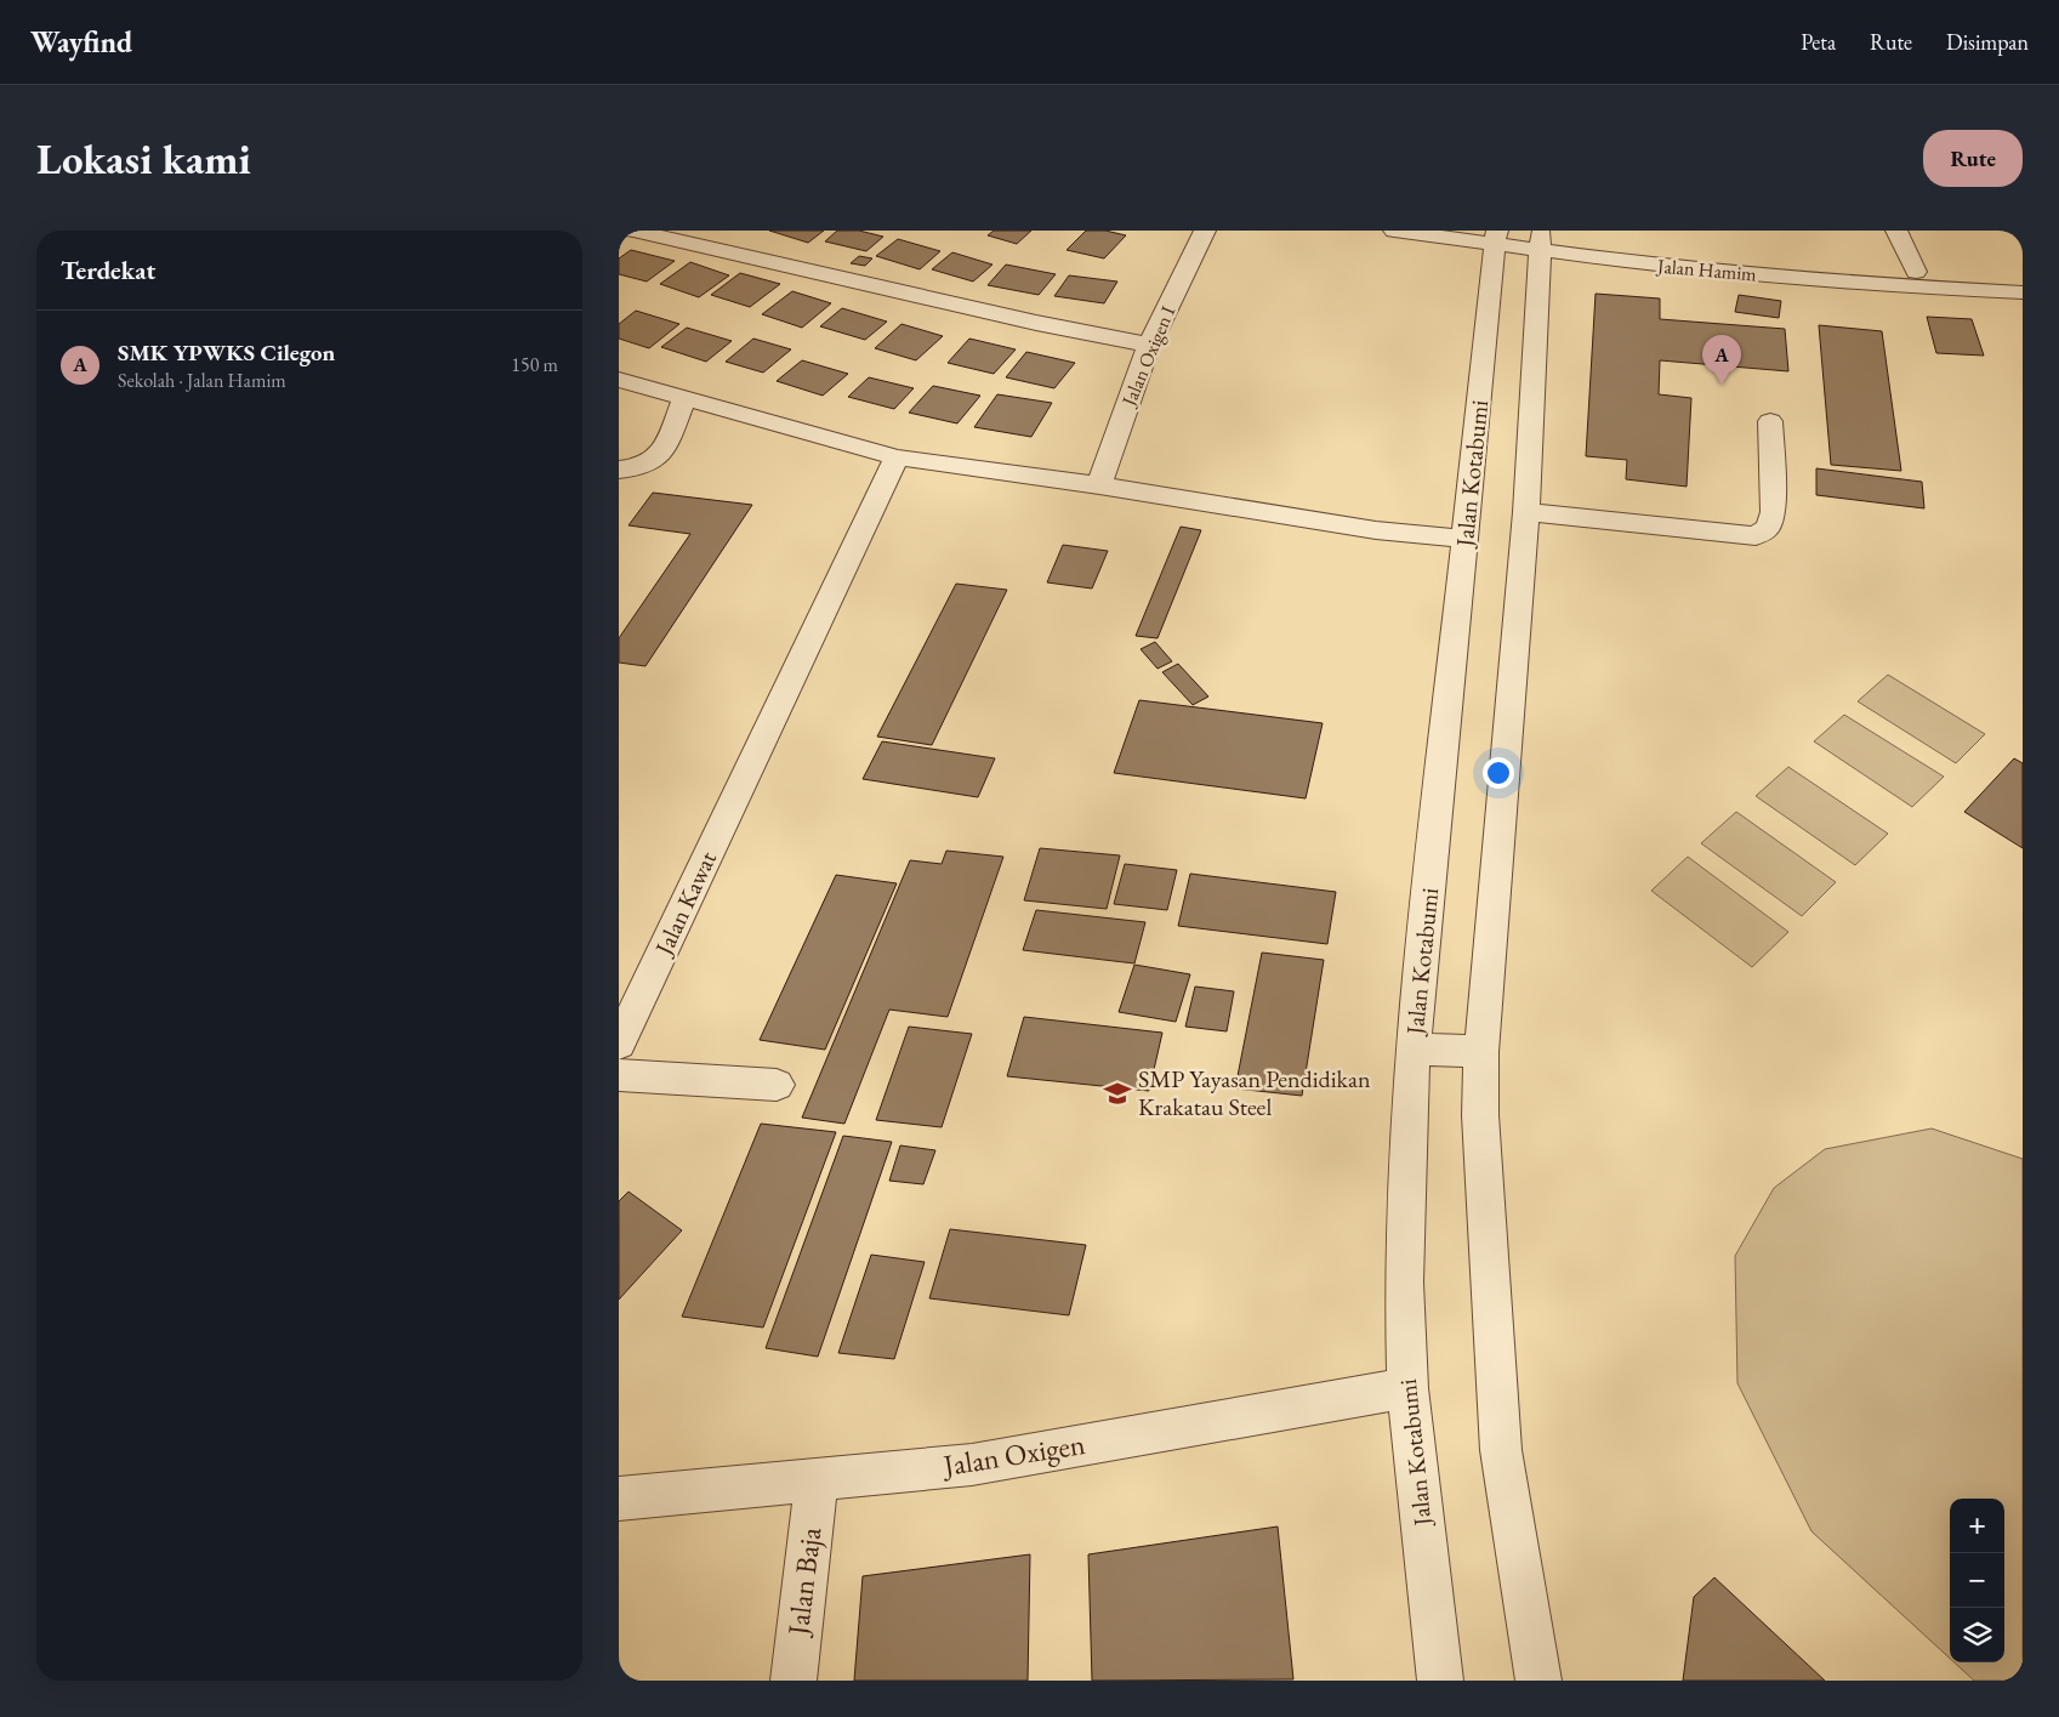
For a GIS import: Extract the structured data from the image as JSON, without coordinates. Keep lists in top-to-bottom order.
{
  "streets": {
    "street": [
      "Jalan Hamim",
      "Jalan Oxigen I",
      "Jalan Kotabumi",
      "Jalan Kawat",
      "Jalan Oxigen",
      "Jalan Baja"
    ]
  },
  "crossings": [
    ["Jalan Hamim", "Jalan Kotabumi"],
    ["Jalan Kotabumi", "Jalan Oxigen"],
    ["Jalan Oxigen", "Jalan Baja"]
  ],
  "places": {
    "school or university": ["SMP Yayasan Pendidikan Krakatau Steel"]
  },
  "page": {
    "header": "Wayfind",
    "nav": ["Peta", "Rute", "Disimpan"],
    "buttons": "Rute",
    "title": "Lokasi kami",
    "heading": "Terdekat",
    "list": [
      {
        "mark": "A",
        "name": "SMK YPWKS Cilegon",
        "note": "Sekolah · Jalan Hamim",
        "value": "150 m"
      }
    ],
    "pins": "A",
    "map_buttons": ["+", "−"]
  }
}
